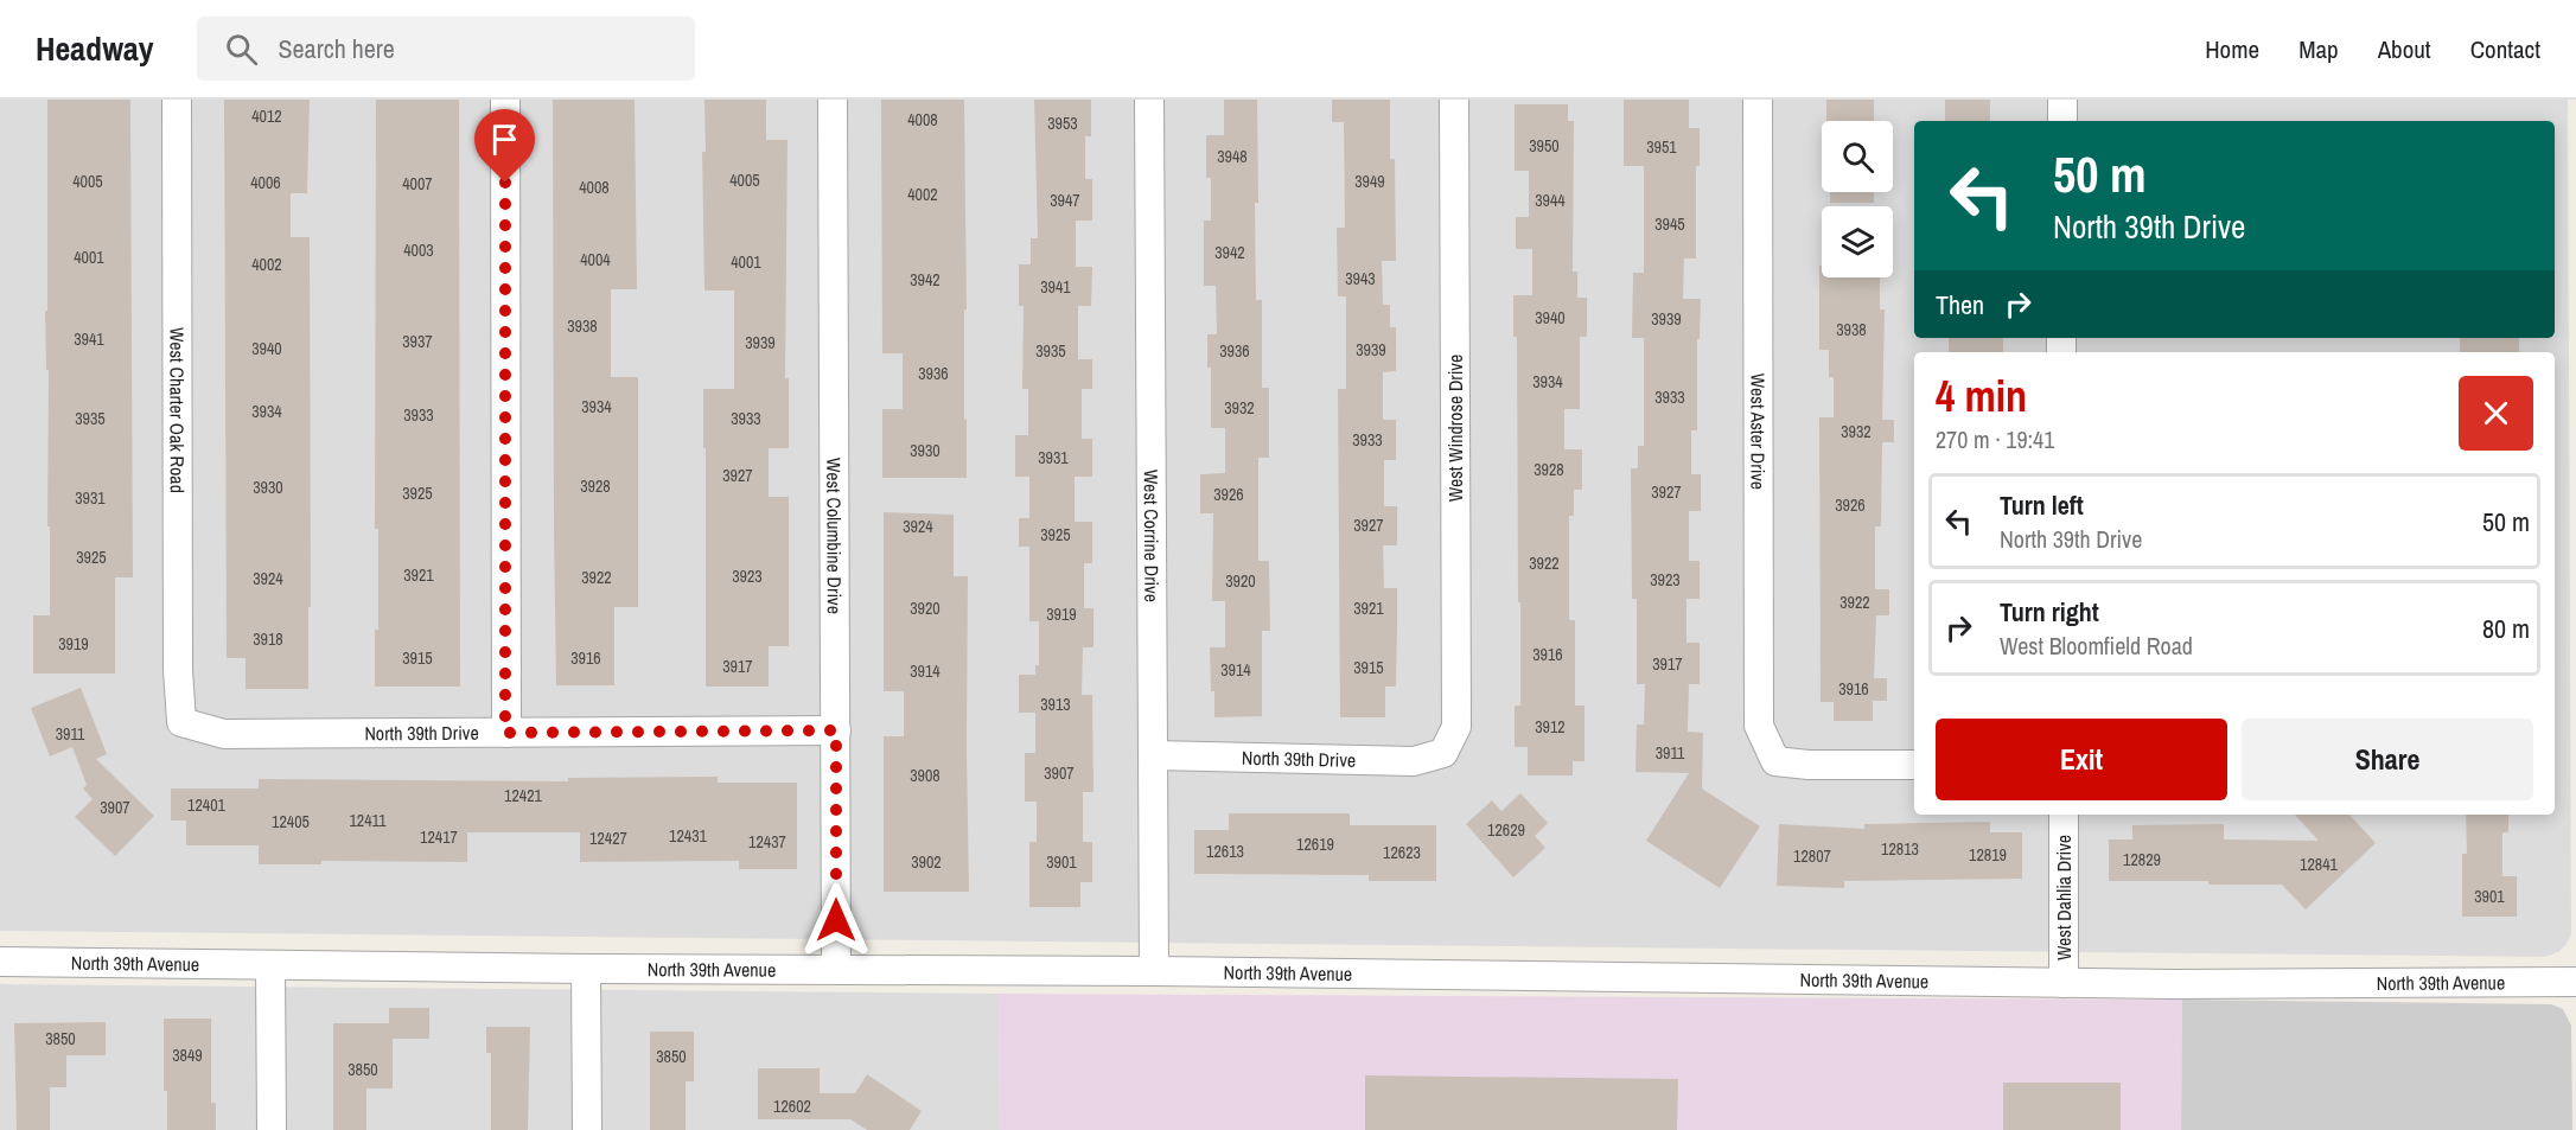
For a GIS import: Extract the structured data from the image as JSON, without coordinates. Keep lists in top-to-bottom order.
{
  "streets": {
    "street": [
      "West Charter Oak Road",
      "West Windrose Drive",
      "West Aster Drive",
      "West Columbine Drive",
      "West Corrine Drive",
      "North 39th Drive",
      "West Dahlia Drive",
      "North 39th Avenue"
    ]
  },
  "crossings": [
    ["West Charter Oak Road", "North 39th Drive"],
    ["West Windrose Drive", "North 39th Drive"],
    ["West Columbine Drive", "North 39th Drive"],
    ["West Columbine Drive", "North 39th Avenue"],
    ["West Corrine Drive", "North 39th Drive"],
    ["West Corrine Drive", "North 39th Avenue"],
    ["West Dahlia Drive", "North 39th Avenue"]
  ],
  "house_numbers": [
    "4012",
    "4008",
    "3953",
    "3950",
    "3951",
    "3948",
    "4005",
    "4005",
    "3949",
    "4006",
    "4007",
    "4008",
    "4002",
    "3947",
    "3944",
    "3945",
    "4003",
    "3942",
    "4001",
    "4004",
    "4001",
    "4002",
    "3943",
    "3942",
    "3941",
    "3940",
    "3939",
    "3938",
    "3938",
    "3941",
    "3937",
    "3939",
    "3940",
    "3939",
    "3935",
    "3936",
    "3936",
    "3934",
    "3933",
    "3934",
    "3932",
    "3934",
    "3933",
    "3935",
    "3933",
    "3932",
    "3933",
    "3930",
    "3931",
    "3928",
    "3927",
    "3928",
    "3930",
    "3927",
    "3925",
    "3926",
    "3931",
    "3926",
    "3927",
    "3924",
    "3925",
    "3925",
    "3922",
    "3921",
    "3923",
    "3922",
    "3924",
    "3923",
    "3920",
    "3922",
    "3920",
    "3921",
    "3919",
    "3918",
    "3919",
    "3916",
    "3915",
    "3916",
    "3917",
    "3917",
    "3915",
    "3914",
    "3914",
    "3916",
    "3913",
    "3912",
    "3911",
    "3911",
    "3907",
    "3908",
    "12421",
    "12401",
    "3907",
    "12411",
    "12405",
    "12629",
    "12431",
    "12417",
    "12427",
    "12437",
    "12619",
    "12813",
    "12613",
    "12623",
    "12819",
    "12807",
    "12829",
    "3902",
    "3901",
    "12841",
    "3901",
    "3850",
    "3849",
    "3850",
    "3850",
    "12602"
  ],
  "page": {
    "header": "Headway",
    "search": "Search here",
    "nav": [
      "Home",
      "Map",
      "About",
      "Contact"
    ],
    "turn": ["50 m", "North 39th Drive"],
    "then": "Then",
    "heading": ["4 min", "270 m · 19:41"],
    "list": [
      {
        "name": "Turn left",
        "note": "North 39th Drive",
        "value": "50 m"
      },
      {
        "name": "Turn right",
        "note": "West Bloomfield Road",
        "value": "80 m"
      }
    ],
    "buttons": ["Exit", "Share"]
  }
}
